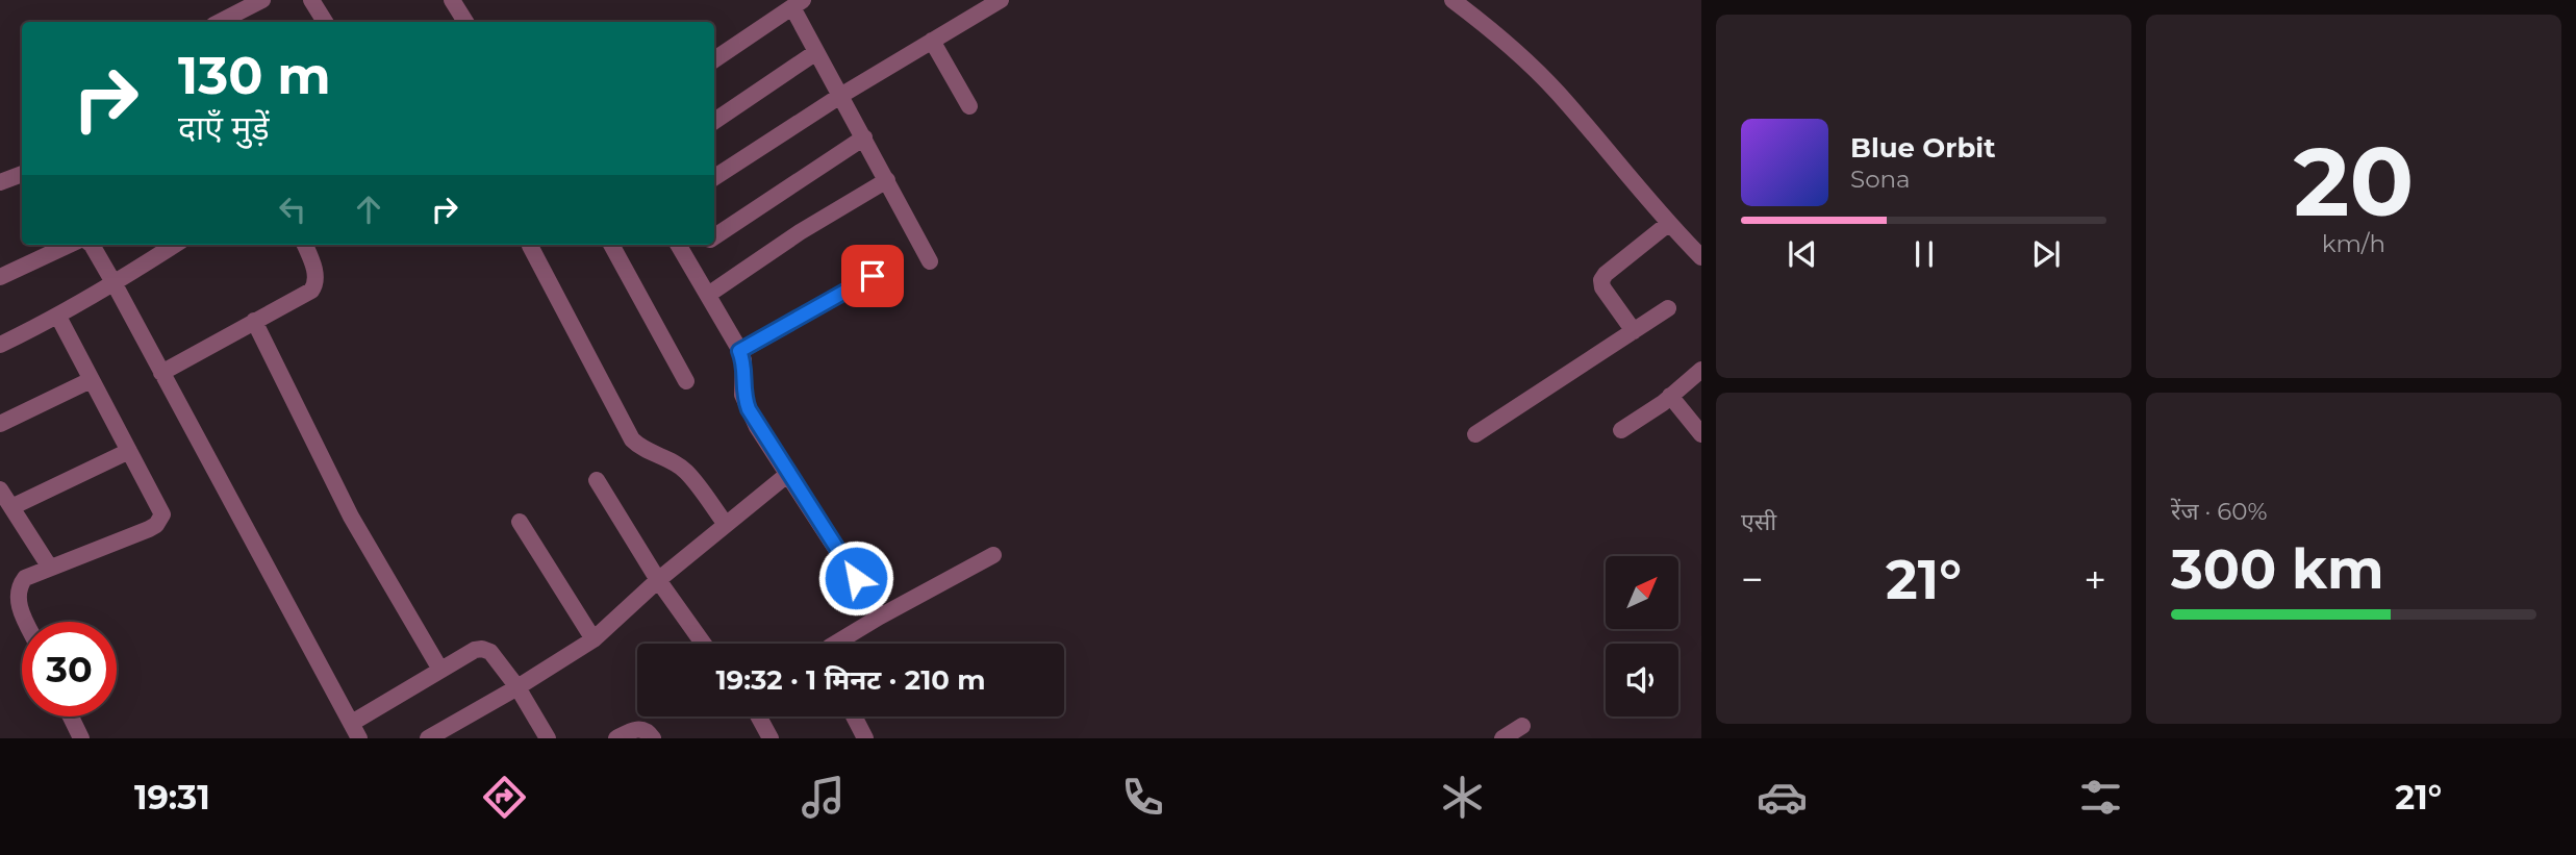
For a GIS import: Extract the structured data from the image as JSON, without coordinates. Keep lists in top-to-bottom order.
{
  "north": "top right",
  "page": {
    "tile": [
      ["20", "km/h"],
      "एसी",
      ["रेंज · 60%", "300 km"]
    ],
    "turn": ["130 m", "दाएँ मुड़ें"],
    "song": ["Blue Orbit", "Sona"],
    "heat": ["−", "21°", "+"],
    "limit": "30",
    "trip": "19:32 · 1 मिनट · 210 m",
    "tabs": ["19:31", "21°"]
  }
}
